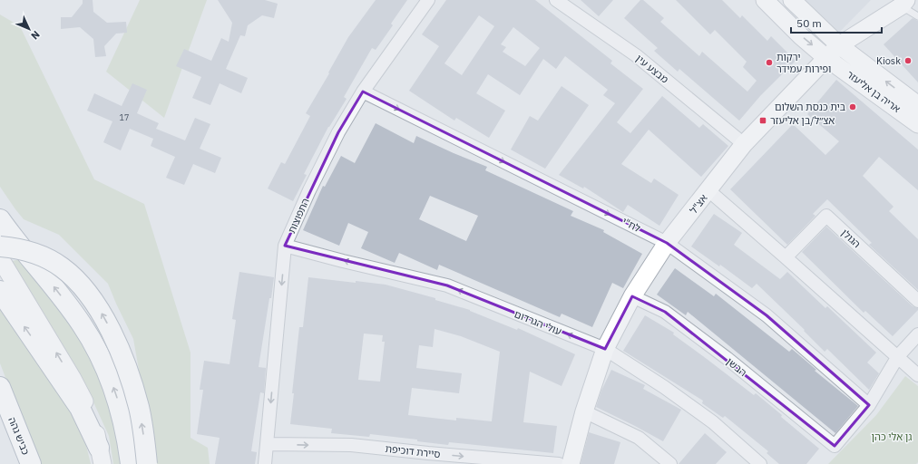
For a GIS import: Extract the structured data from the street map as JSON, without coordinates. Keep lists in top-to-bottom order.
{
  "streets": {
    "highway": ["כביש גהה"],
    "street": [
      "מבצע עין",
      "אריה בן אליעזר",
      "אצ\"ל",
      "התפוצות",
      "לח\"י",
      "הגולן",
      "עולי הגרדום",
      "הבשן",
      "סיירת דוכיפת"
    ]
  },
  "crossings": [
    ["מבצע עין", "אצ\"ל"],
    ["אריה בן אליעזר", "אצ\"ל"],
    ["אצ\"ל", "לח\"י"],
    ["אצ\"ל", "עולי הגרדום"],
    ["אצ\"ל", "הבשן"],
    ["התפוצות", "לח\"י"],
    ["התפוצות", "עולי הגרדום"],
    ["התפוצות", "סיירת דוכיפת"],
    ["לח\"י", "הבשן"]
  ],
  "one_way": [
    "התפוצות",
    "לח\"י",
    "עולי הגרדום",
    "סיירת דוכיפת"
  ],
  "parks": ["גן אלי כהן"],
  "places": {
    "other": ["Kiosk", "ירקות ופירות עמידר", "בית כנסת השלום"],
    "transit": ["אצ״ל/בן אליעזר"]
  },
  "house_numbers": ["17"],
  "scale_bar": "50 m",
  "north": "bottom right"
}
